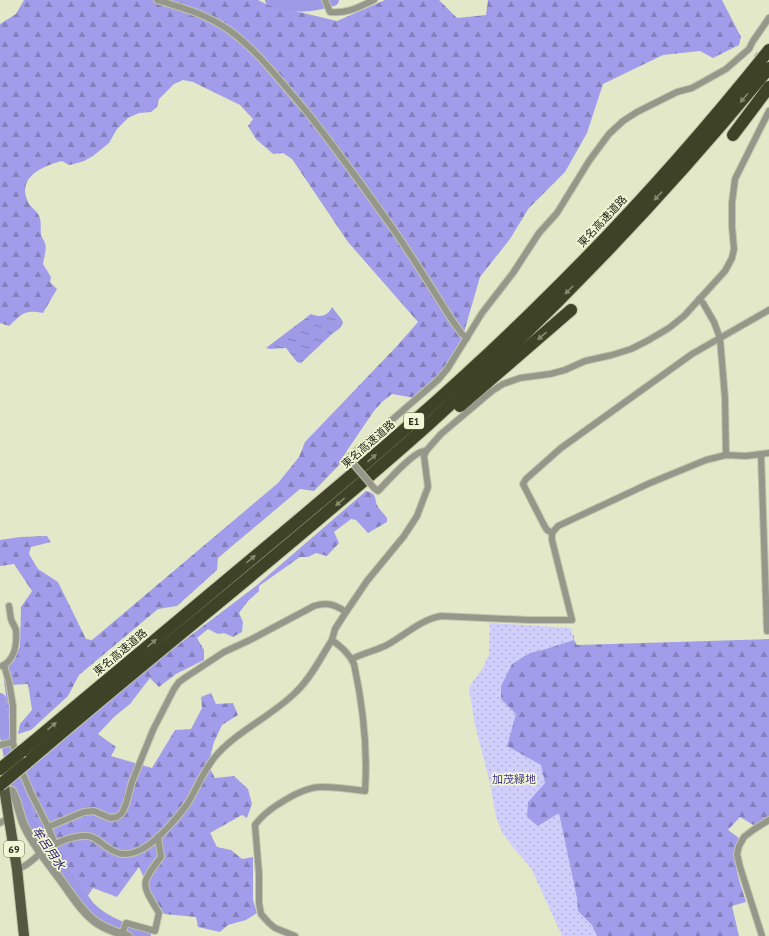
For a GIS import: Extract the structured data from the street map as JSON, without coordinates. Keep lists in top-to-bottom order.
{
  "streets": {
    "highway": ["東名高速道路", "E1"],
    "main road": ["69"]
  },
  "crossings": [
    ["E1", "69"]
  ],
  "water": ["牟呂用水"],
  "parks": ["加茂緑地"]
}
